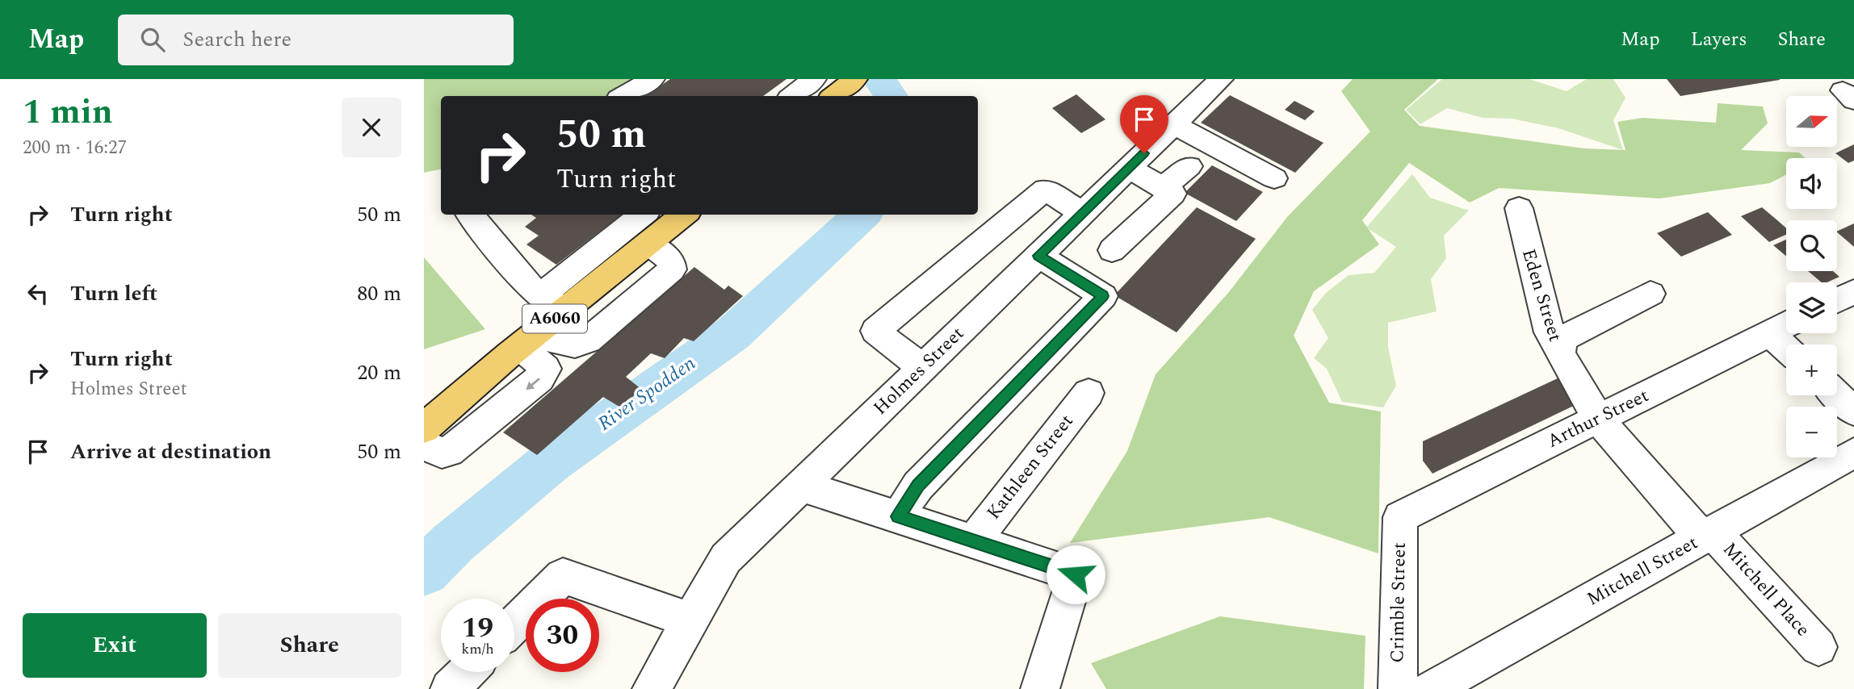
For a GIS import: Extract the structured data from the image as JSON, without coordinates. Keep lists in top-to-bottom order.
{
  "streets": {
    "main road": ["A6060"],
    "street": [
      "Eden Street",
      "Holmes Street",
      "Arthur Street",
      "Kathleen Street",
      "Mitchell Street",
      "Mitchell Place",
      "Crimble Street"
    ]
  },
  "crossings": [
    ["Eden Street", "Arthur Street"],
    ["Eden Street", "Mitchell Street"],
    ["Eden Street", "Mitchell Place"],
    ["Arthur Street", "Crimble Street"],
    ["Mitchell Street", "Mitchell Place"]
  ],
  "water": ["River Spodden"],
  "north": "right",
  "page": {
    "header": "Map",
    "search": "Search here",
    "nav": ["Map", "Layers", "Share"],
    "heading": ["1 min", "200 m · 16:27"],
    "map_buttons": ["+", "−"],
    "turn": ["50 m", "Turn right"],
    "list": [
      {
        "name": "Turn right",
        "value": "50 m"
      },
      {
        "name": "Turn left",
        "value": "80 m"
      },
      {
        "name": "Turn right",
        "note": "Holmes Street",
        "value": "20 m"
      },
      {
        "name": "Arrive at destination",
        "value": "50 m"
      }
    ],
    "speed": "19 km/h",
    "limit": "30",
    "buttons": ["Exit", "Share"]
  }
}
